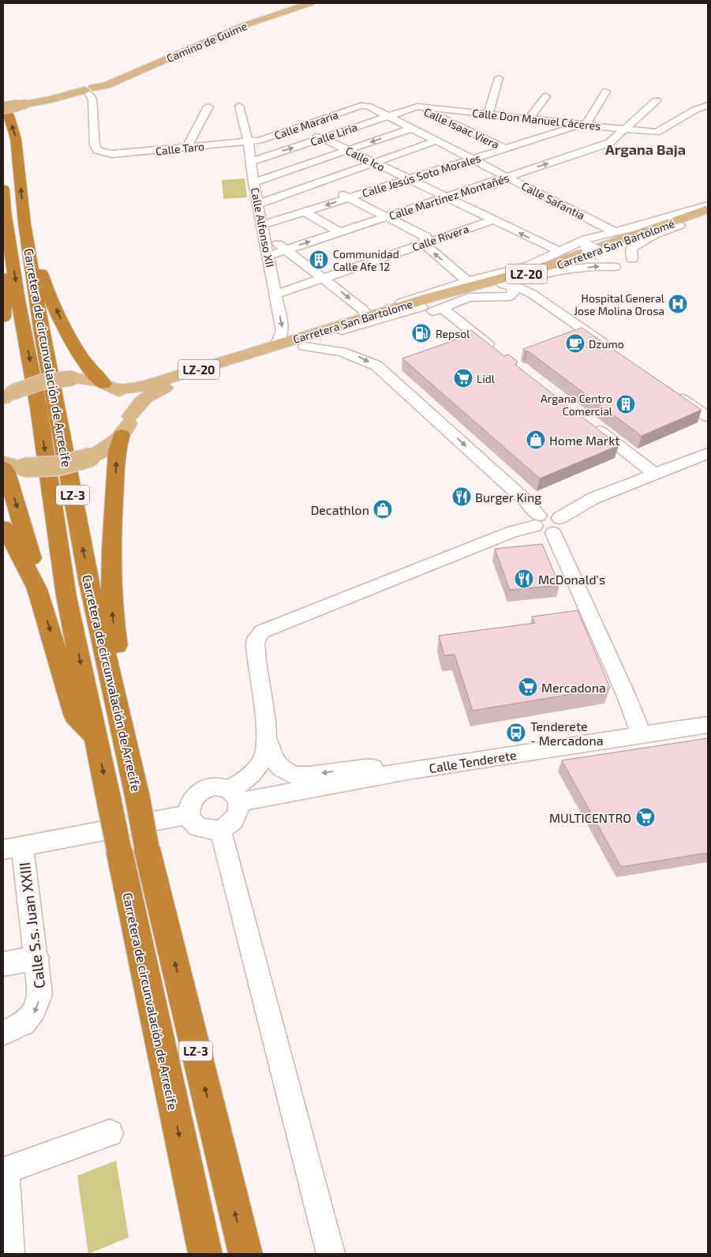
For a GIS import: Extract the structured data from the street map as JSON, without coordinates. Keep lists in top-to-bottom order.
{
  "streets": {
    "highway": ["Carretera de circunvalación de Arrecife", "LZ-3"],
    "main road": [
      "Camino de Guime",
      "Carretera San Bartolomé",
      "LZ-20",
      "Carretera San Bartolome"
    ],
    "street": [
      "Calle Don Manuel Cáceres",
      "Calle Mararia",
      "Calle Isaac Viera",
      "Calle Liria",
      "Calle Taro",
      "Calle Ico",
      "Calle Jesús Soto Morales",
      "Calle Martínez Montañés",
      "Calle Safantia",
      "Calle Alfonso XII",
      "Calle Rivera",
      "Calle Tenderete",
      "Calle S.s. Juan XXIII"
    ]
  },
  "crossings": [
    ["Camino de Guime", "Calle Taro"],
    ["Camino de Guime", "Carretera de circunvalación de Arrecife"],
    ["Calle Don Manuel Cáceres", "Calle Isaac Viera"],
    ["Calle Don Manuel Cáceres", "Calle Liria"],
    ["Calle Don Manuel Cáceres", "Calle Jesús Soto Morales"],
    ["Calle Don Manuel Cáceres", "Calle Martínez Montañés"],
    ["Calle Mararia", "Calle Taro"],
    ["Calle Mararia", "Calle Ico"],
    ["Calle Mararia", "Calle Safantia"],
    ["Calle Mararia", "Calle Alfonso XII"],
    ["Calle Isaac Viera", "Calle Liria"],
    ["Calle Isaac Viera", "Calle Jesús Soto Morales"],
    ["Calle Liria", "Calle Ico"],
    ["Calle Liria", "Calle Safantia"],
    ["Calle Liria", "Calle Alfonso XII"],
    ["Calle Taro", "Calle Alfonso XII"],
    ["Calle Ico", "Calle Jesús Soto Morales"],
    ["Calle Ico", "Calle Martínez Montañés"],
    ["Calle Ico", "Calle Rivera"],
    ["Calle Ico", "Carretera San Bartolomé"],
    ["Calle Jesús Soto Morales", "Calle Safantia"],
    ["Calle Jesús Soto Morales", "Calle Alfonso XII"],
    ["Calle Martínez Montañés", "Calle Safantia"],
    ["Calle Martínez Montañés", "Calle Alfonso XII"],
    ["Calle Safantia", "Carretera San Bartolomé"],
    ["Calle Alfonso XII", "Calle Rivera"],
    ["Calle Alfonso XII", "Carretera San Bartolomé"],
    ["Calle Alfonso XII", "Carretera San Bartolome"],
    ["Carretera San Bartolomé", "LZ-20"],
    ["Carretera San Bartolomé", "Carretera San Bartolome"],
    ["Carretera San Bartolomé", "LZ-3"],
    ["LZ-20", "LZ-3"],
    ["Carretera de circunvalación de Arrecife", "LZ-3"]
  ],
  "one_way": ["Calle S.s. Juan XXIII"],
  "districts": ["Argana Baja"],
  "places": {
    "building": ["Communidad Calle Afe 12", "Argana Centro Comercial"],
    "hospital": ["Hospital General Jose Molina Orosa"],
    "fuel station": ["Repsol"],
    "cafe": ["Dzumo"],
    "supermarket": ["Lidl", "Mercadona", "MULTICENTRO"],
    "shop": ["Home Markt", "Decathlon"],
    "restaurant": ["Burger King", "McDonald's"],
    "bus stop": ["Tenderete - Mercadona"]
  }
}
